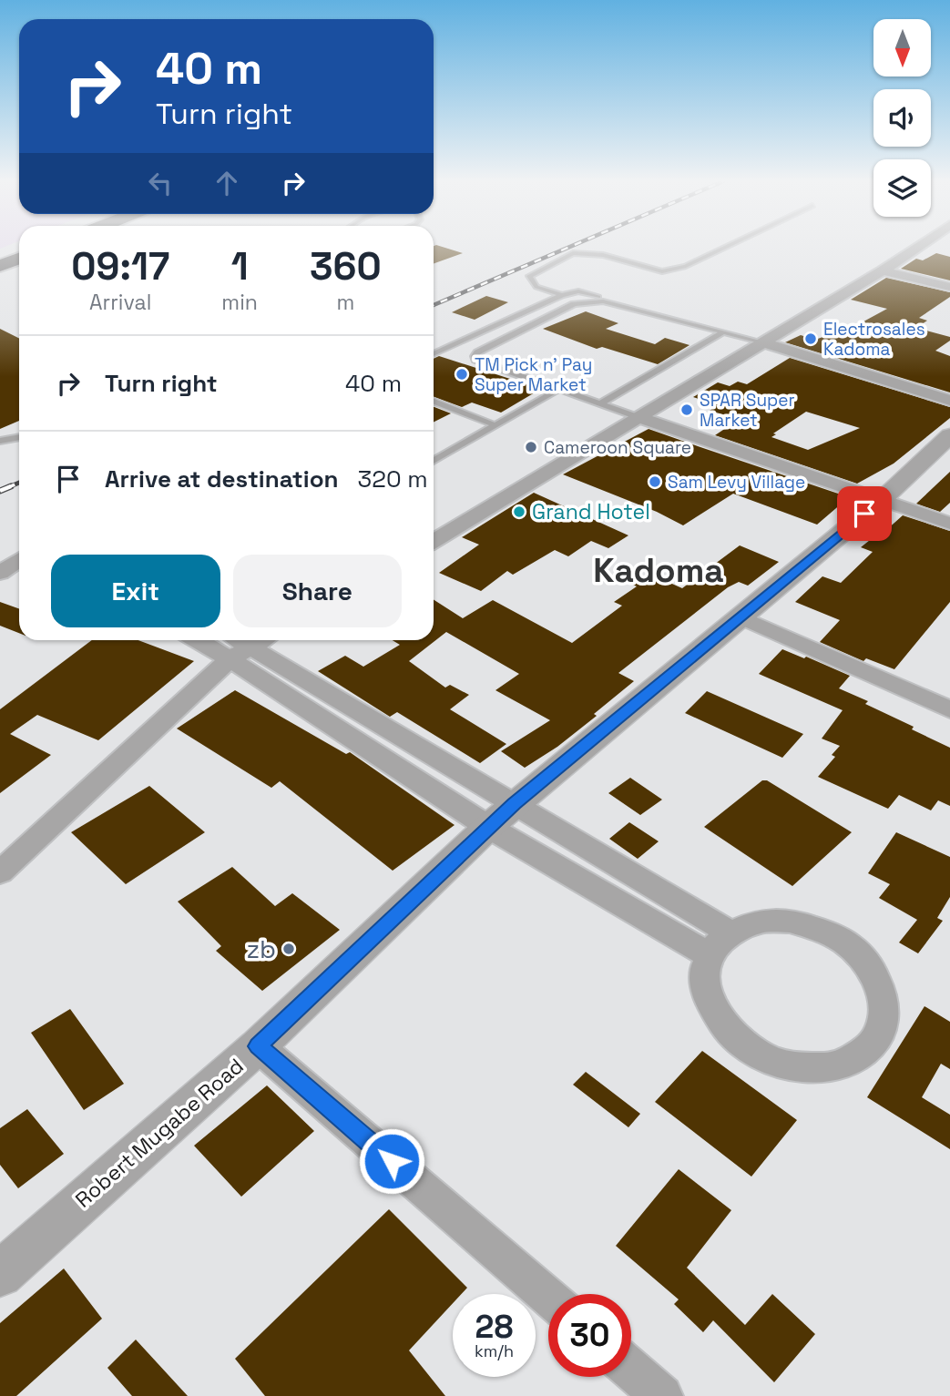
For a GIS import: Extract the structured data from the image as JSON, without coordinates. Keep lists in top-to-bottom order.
{
  "streets": {
    "street": ["Robert Mugabe Road"]
  },
  "districts": ["Kadoma"],
  "places": [
    "Electrosales Kadoma",
    "TM Pick n' Pay Super Market",
    "SPAR Super Market",
    "Cameroon Square",
    "Sam Levy Village",
    "Grand Hotel",
    "zb"
  ],
  "north": "bottom",
  "page": {
    "turn": ["40 m", "Turn right"],
    "eta": [
      "09:17",
      "Arrival",
      "1",
      "min",
      "360",
      "m"
    ],
    "list": [
      {
        "name": "Turn right",
        "value": "40 m"
      },
      {
        "name": "Arrive at destination",
        "value": "320 m"
      }
    ],
    "buttons": ["Exit", "Share"],
    "speed": "28 km/h",
    "limit": "30"
  }
}
